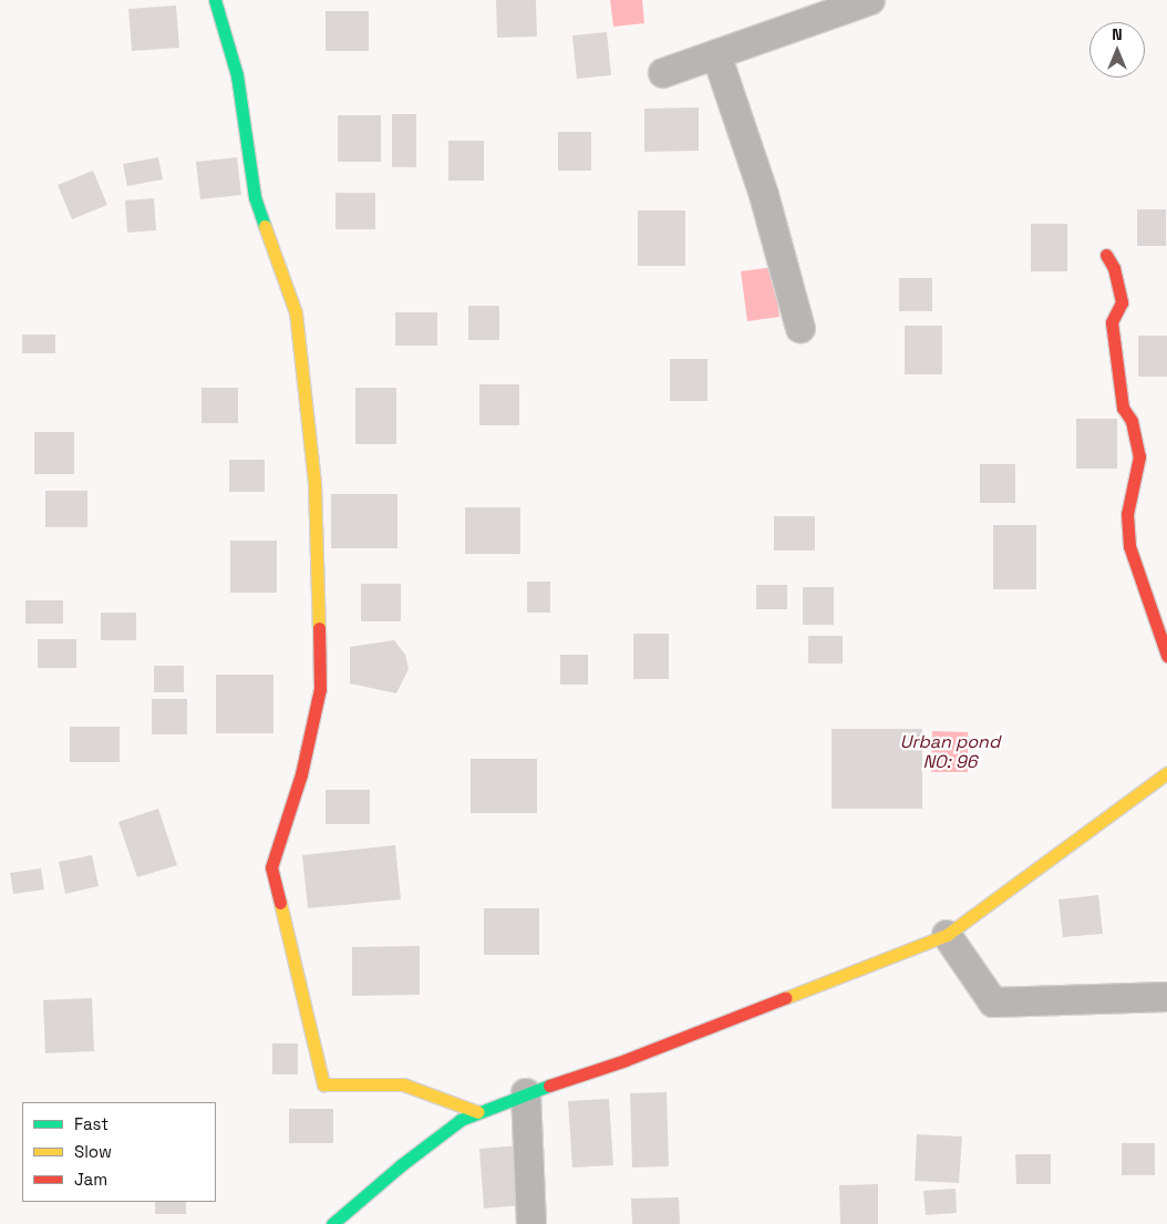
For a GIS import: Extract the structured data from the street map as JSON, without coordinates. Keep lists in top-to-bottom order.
{
  "water": ["Urban pond NO: 96"],
  "legend": ["Fast", "Slow", "Jam"],
  "north": "top"
}
